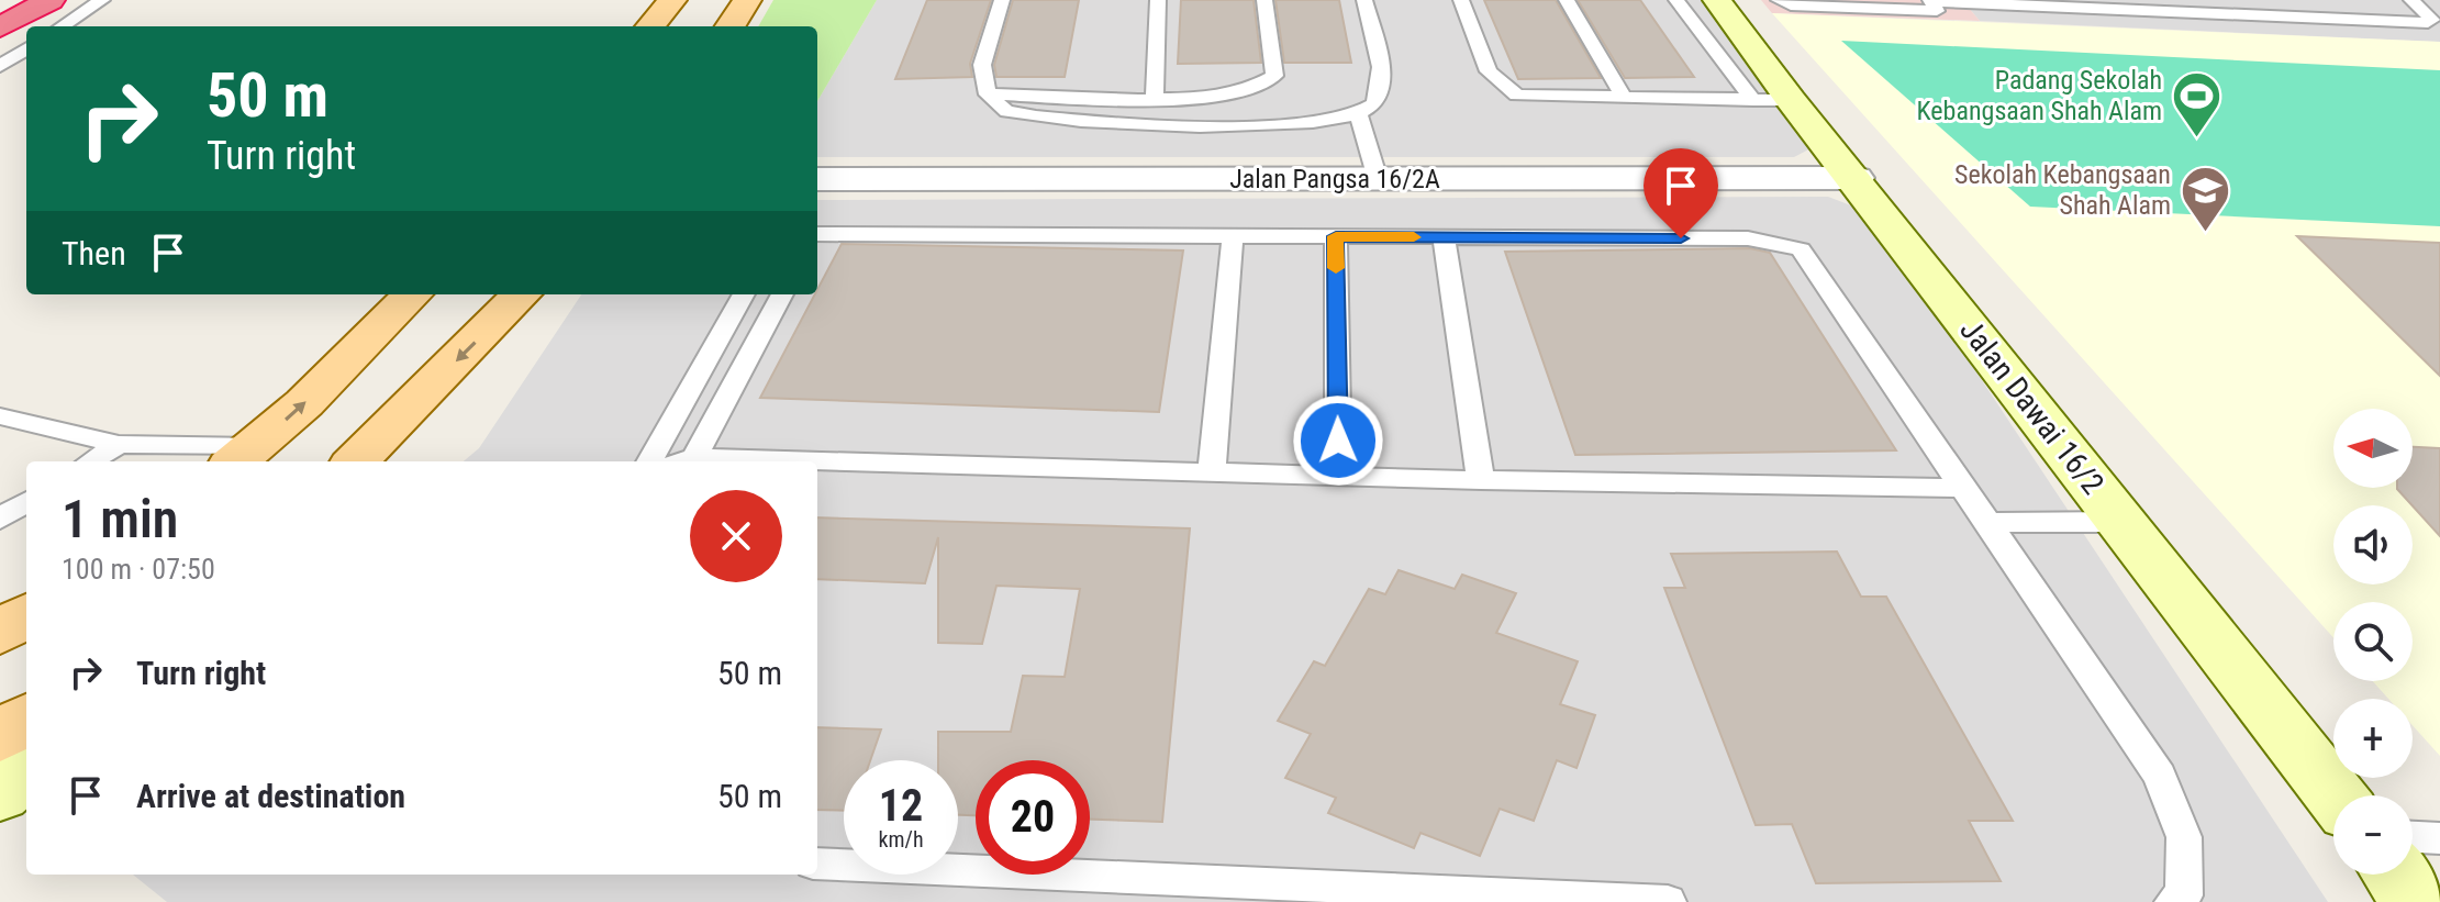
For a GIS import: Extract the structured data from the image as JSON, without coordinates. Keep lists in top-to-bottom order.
{
  "streets": {
    "street": ["Jalan Pangsa 16/2A", "Jalan Dawai 16/2"]
  },
  "crossings": [
    ["Jalan Pangsa 16/2A", "Jalan Dawai 16/2"]
  ],
  "places": {
    "sports": ["Padang Sekolah Kebangsaan Shah Alam"],
    "school or university": ["Sekolah Kebangsaan Shah Alam"]
  },
  "north": "left",
  "page": {
    "turn": ["50 m", "Turn right"],
    "then": "Then",
    "map_buttons": ["+", "−"],
    "heading": ["1 min", "100 m · 07:50"],
    "list": [
      {
        "name": "Turn right",
        "value": "50 m"
      },
      {
        "name": "Arrive at destination",
        "value": "50 m"
      }
    ],
    "speed": "12 km/h",
    "limit": "20"
  }
}
